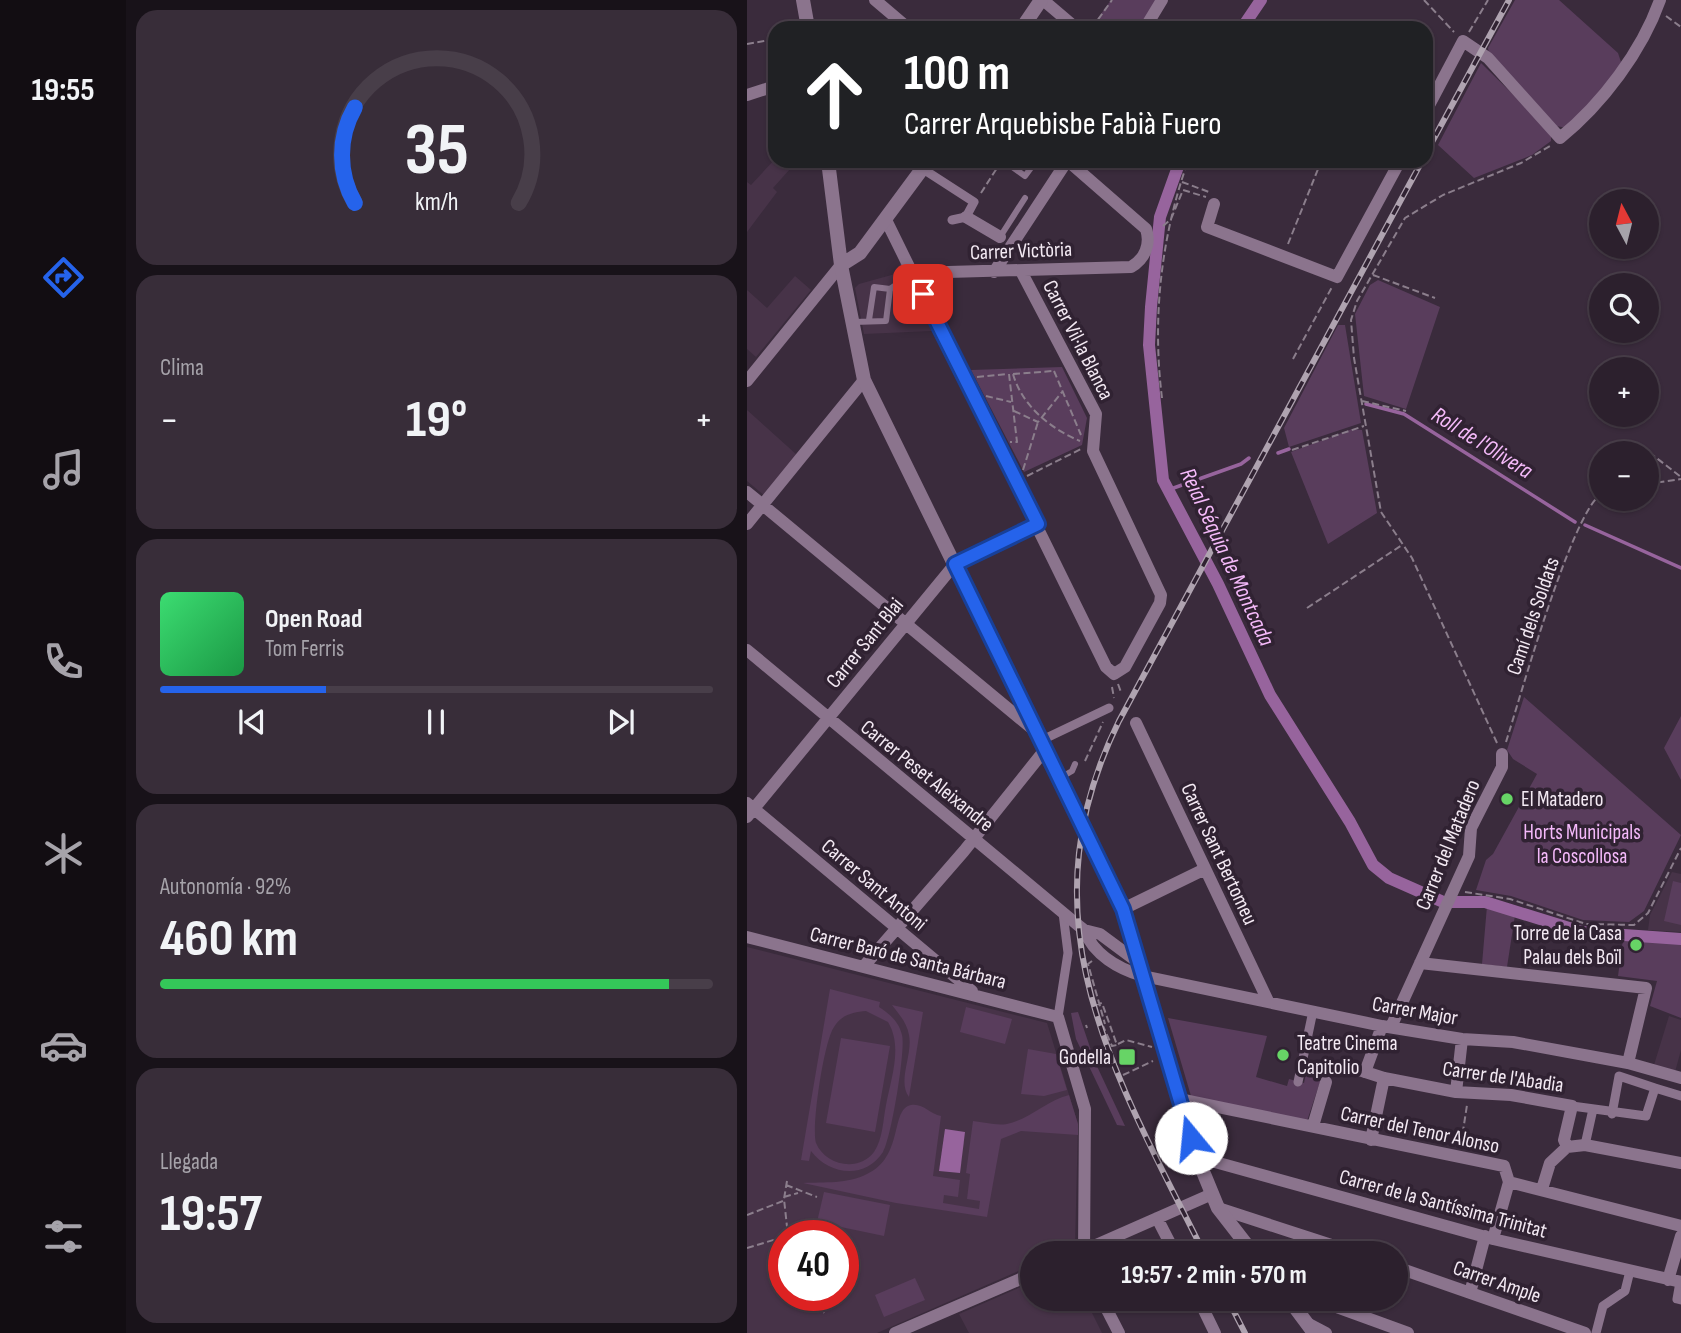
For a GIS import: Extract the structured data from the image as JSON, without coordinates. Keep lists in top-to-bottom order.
{
  "streets": {
    "street": [
      "Carrer Victòria",
      "Carrer Vil·la Blanca",
      "Carrer Sant Blai",
      "Carrer Peset Aleixandre",
      "Carrer del Matadero",
      "Carrer Sant Bertomeu",
      "Carrer Sant Antoni",
      "Carrer Baró de Santa Bárbara",
      "Carrer Major",
      "Carrer de l'Abadia",
      "Carrer del Tenor Alonso",
      "Carrer de la Santíssima Trinitat",
      "Carrer Ample"
    ],
    "path": ["Camí dels Soldats"]
  },
  "crossings": [
    ["Carrer Victòria", "Carrer Vil·la Blanca"],
    ["Carrer Vil·la Blanca", "Carrer Sant Blai"],
    ["Camí dels Soldats", "Carrer del Matadero"],
    ["Carrer Sant Blai", "Carrer Peset Aleixandre"],
    ["Carrer Sant Blai", "Carrer Sant Antoni"],
    ["Carrer Peset Aleixandre", "Carrer Major"],
    ["Carrer del Matadero", "Carrer Major"],
    ["Carrer del Matadero", "Carrer de l'Abadia"],
    ["Carrer Sant Bertomeu", "Carrer Major"],
    ["Carrer Sant Antoni", "Carrer Baró de Santa Bárbara"]
  ],
  "water": ["Roll de l'Olivera", "Reial Séquia de Montcada"],
  "parks": ["Horts Municipals la Coscollosa"],
  "places": {
    "other": ["El Matadero", "Torre de la Casa Palau dels Boïl", "Teatre Cinema Capitolio"],
    "transit": ["Godella"]
  },
  "north": "top",
  "page": {
    "tabs": "19:55",
    "turn": ["100 m", "Carrer Arquebisbe Fabià Fuero"],
    "map_buttons": ["+", "−"],
    "tile": [
      "Clima",
      ["Autonomía · 92%", "460 km"],
      ["Llegada", "19:57"]
    ],
    "heat": ["−", "19°", "+"],
    "song": ["Open Road", "Tom Ferris"],
    "limit": "40",
    "trip": "19:57 · 2 min · 570 m",
    "gauge": ["35", "km/h"]
  }
}
